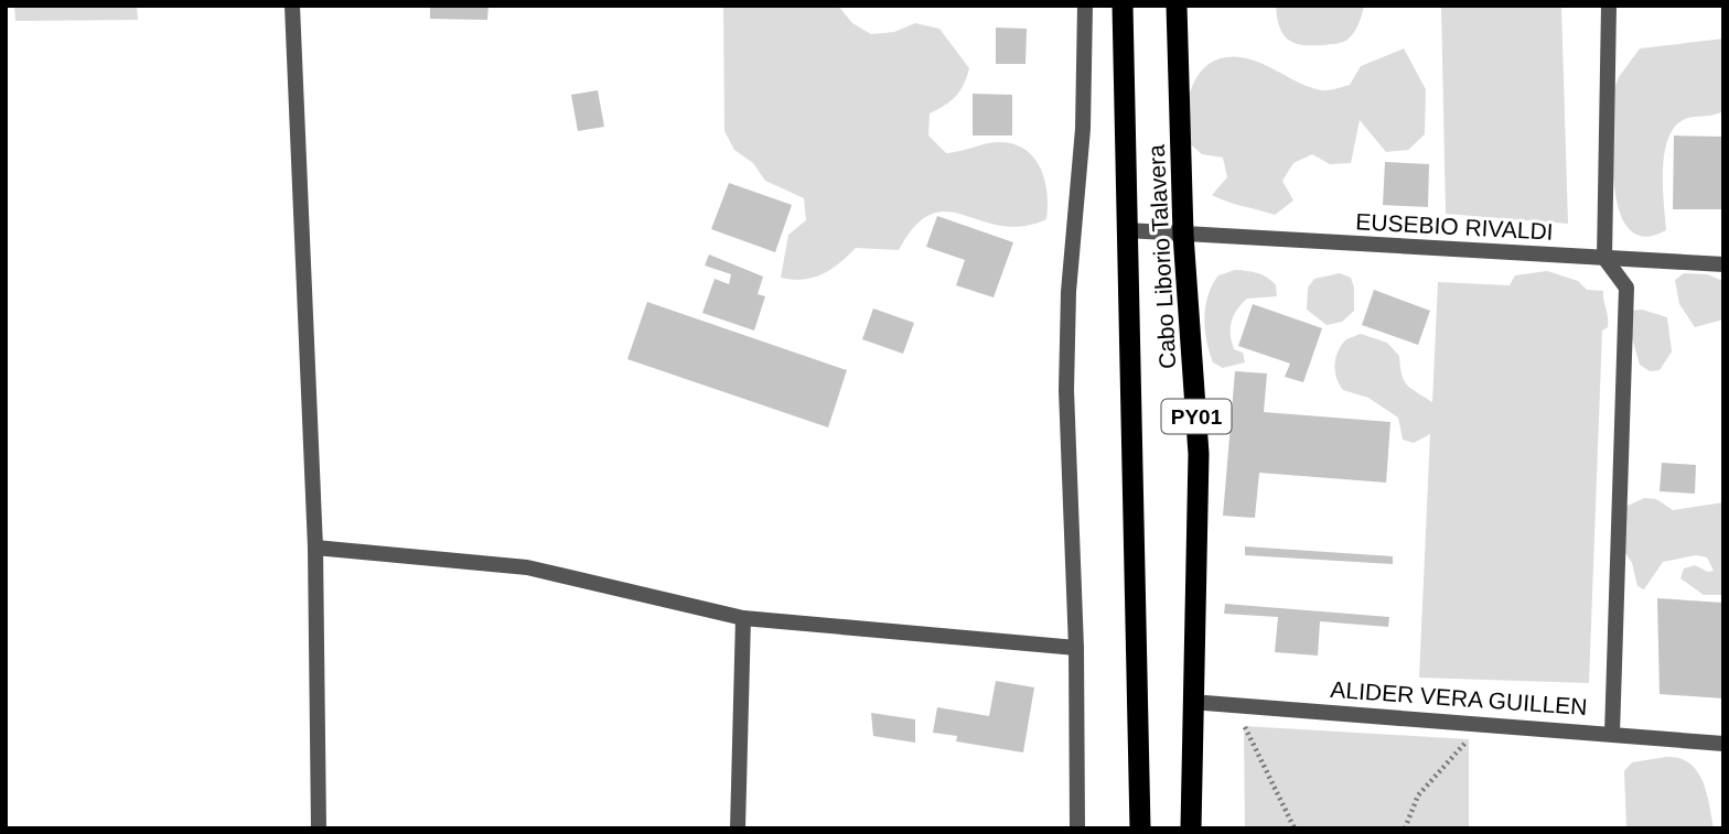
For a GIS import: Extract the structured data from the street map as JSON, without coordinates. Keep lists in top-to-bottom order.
{
  "streets": {
    "highway": ["Cabo Liborio Talavera", "PY01"],
    "street": ["EUSEBIO RIVALDI", "ALIDER VERA GUILLEN"]
  },
  "crossings": [
    ["EUSEBIO RIVALDI", "Cabo Liborio Talavera"],
    ["Cabo Liborio Talavera", "ALIDER VERA GUILLEN"]
  ]
}
